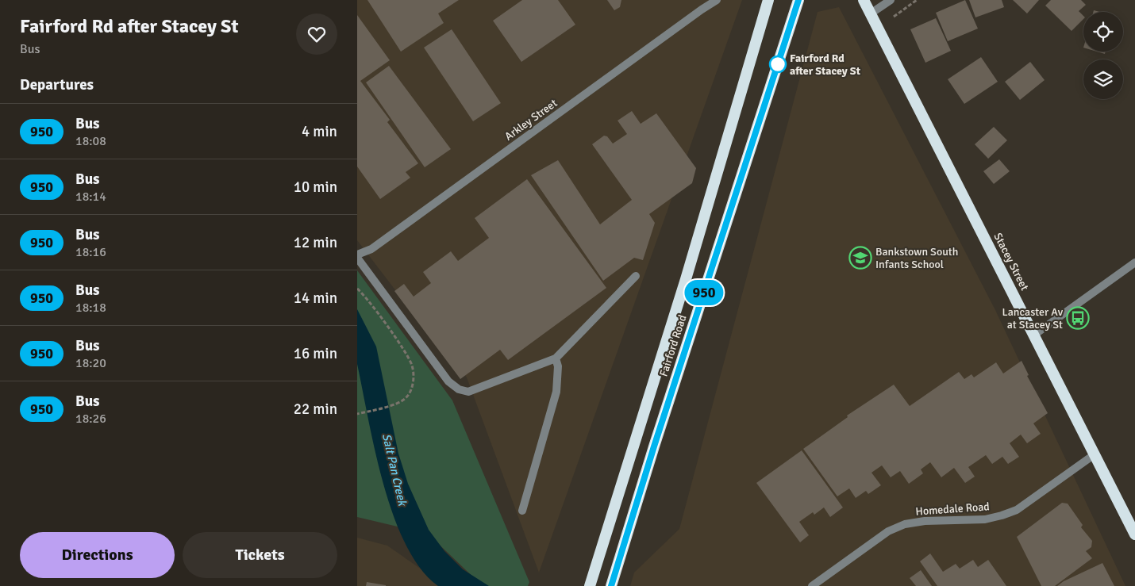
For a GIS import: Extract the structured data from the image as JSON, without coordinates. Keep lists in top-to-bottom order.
{
  "streets": {
    "highway": ["Stacey Street", "Fairford Road"],
    "street": ["Arkley Street", "Homedale Road"]
  },
  "crossings": [
    ["Stacey Street", "Homedale Road"]
  ],
  "water": ["Salt Pan Creek"],
  "places": {
    "other": ["Fairford Rd after Stacey St"],
    "school or university": ["Bankstown South Infants School"],
    "bus stop": ["Lancaster Av at Stacey St"]
  },
  "lines": ["bus line 950"],
  "page": {
    "heading": [
      ["Fairford Rd after Stacey St", "Bus"],
      "Departures"
    ],
    "on_map": "950",
    "list": [
      {
        "mark": "950",
        "name": "Bus",
        "note": "18:08",
        "value": "4 min"
      },
      {
        "mark": "950",
        "name": "Bus",
        "note": "18:14",
        "value": "10 min"
      },
      {
        "mark": "950",
        "name": "Bus",
        "note": "18:16",
        "value": "12 min"
      },
      {
        "mark": "950",
        "name": "Bus",
        "note": "18:18",
        "value": "14 min"
      },
      {
        "mark": "950",
        "name": "Bus",
        "note": "18:20",
        "value": "16 min"
      },
      {
        "mark": "950",
        "name": "Bus",
        "note": "18:26",
        "value": "22 min"
      }
    ],
    "buttons": ["Directions", "Tickets"]
  }
}
